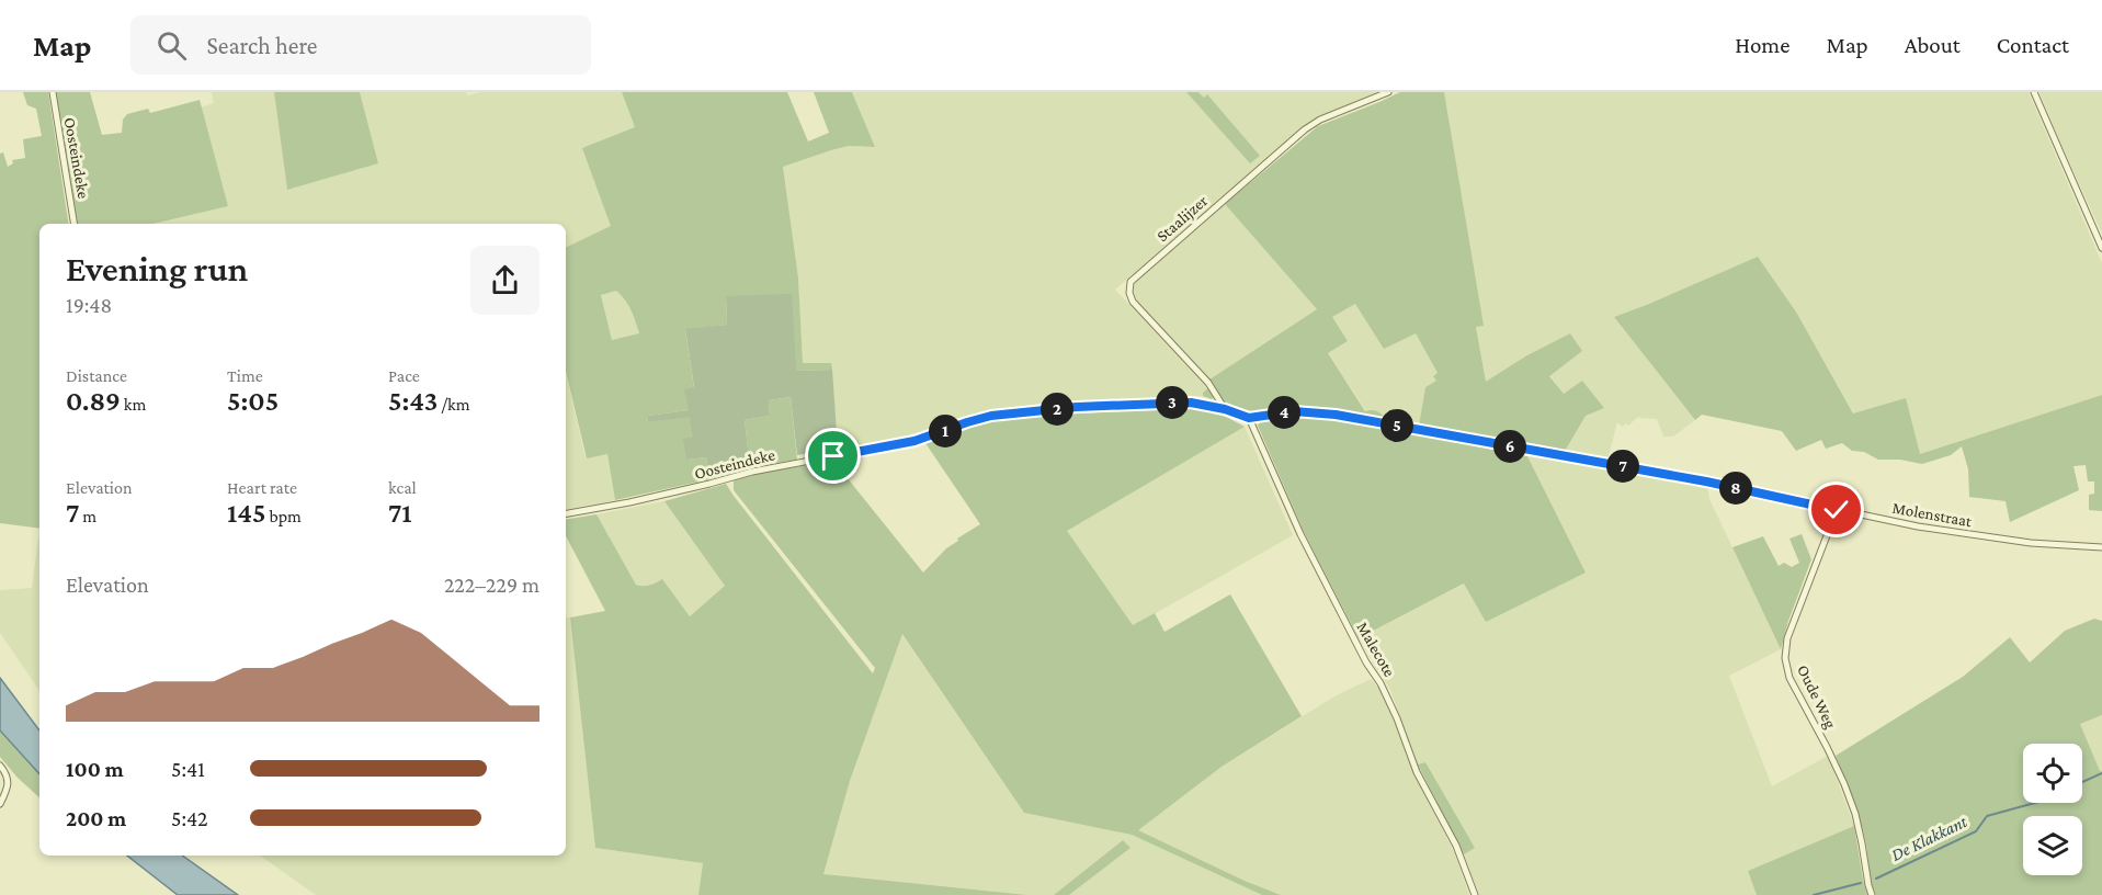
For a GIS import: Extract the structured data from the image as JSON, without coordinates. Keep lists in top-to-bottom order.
{
  "streets": {
    "street": [
      "Oosteindeke",
      "Staalijzer",
      "Molenstraat",
      "Malecote",
      "Oude Weg"
    ]
  },
  "crossings": [
    ["Oosteindeke", "Staalijzer"],
    ["Oosteindeke", "Molenstraat"],
    ["Oosteindeke", "Malecote"],
    ["Molenstraat", "Malecote"],
    ["Molenstraat", "Oude Weg"]
  ],
  "water": ["De Klakkant"],
  "page": {
    "header": "Map",
    "search": "Search here",
    "nav": [
      "Home",
      "Map",
      "About",
      "Contact"
    ],
    "heading": ["Evening run", "19:48"],
    "stats": [
      ["Distance", "0.89 km"],
      ["Time", "5:05"],
      ["Pace", "5:43 /km"],
      ["Elevation", "7 m"],
      ["Heart rate", "145 bpm"],
      ["kcal", "71"]
    ],
    "pins": [
      "3",
      "2",
      "4",
      "5",
      "1",
      "6",
      "7",
      "8"
    ],
    "chart": ["Elevation", "222–229 m"],
    "list": [
      {
        "name": "100 m",
        "note": "5:41"
      },
      {
        "name": "200 m",
        "note": "5:42"
      }
    ]
  }
}
